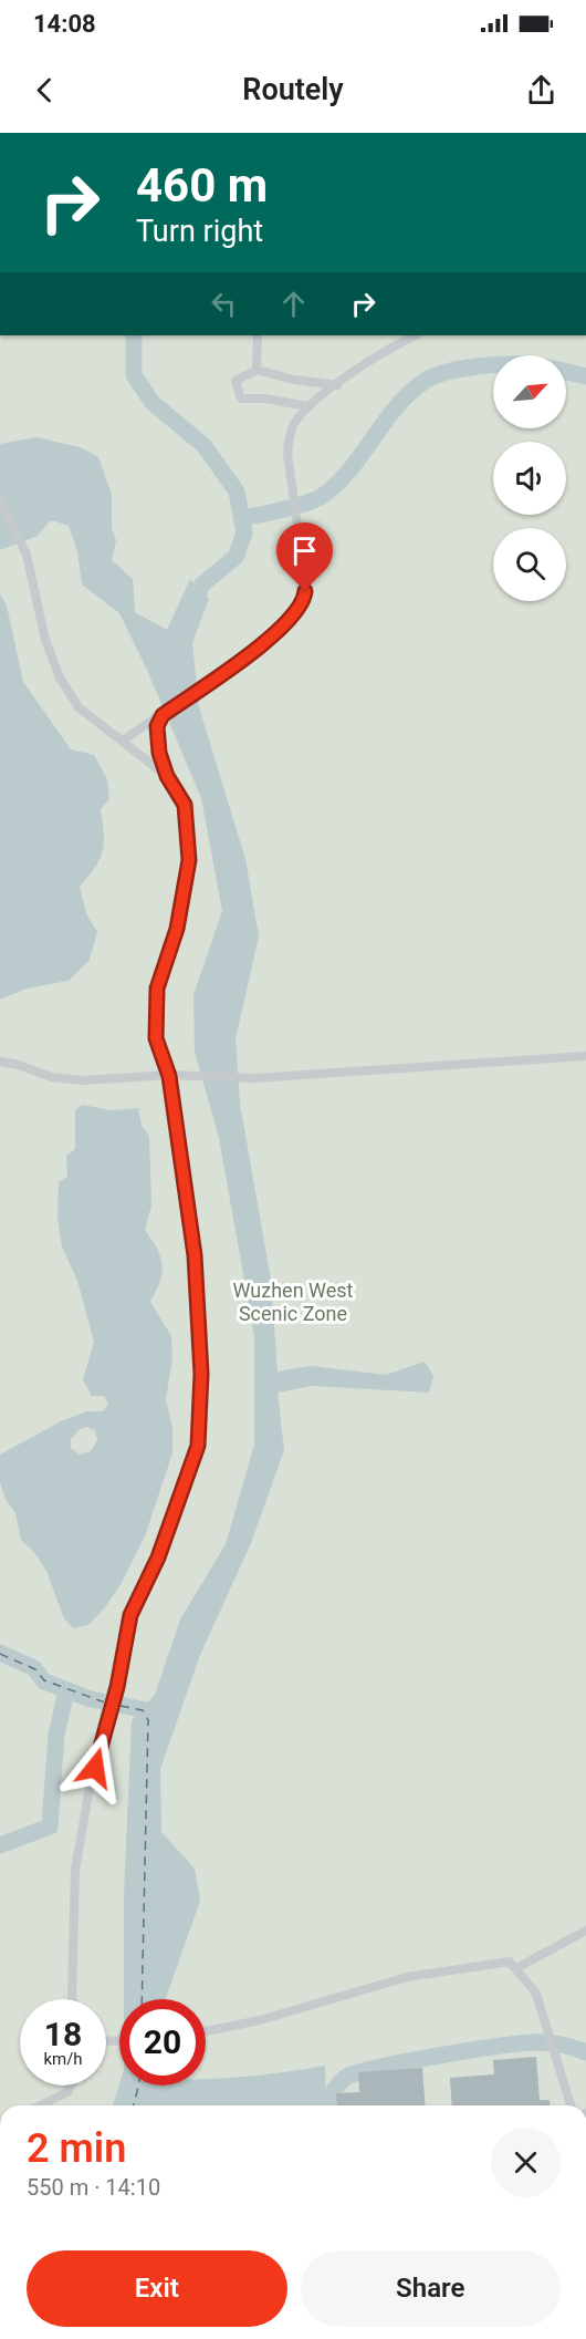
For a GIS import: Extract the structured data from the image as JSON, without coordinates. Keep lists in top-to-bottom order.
{
  "parks": ["Wuzhen West Scenic Zone"],
  "north": "top right",
  "page": {
    "status": "14:08",
    "header": "Routely",
    "turn": ["460 m", "Turn right"],
    "speed": "18 km/h",
    "limit": "20",
    "heading": ["2 min", "550 m · 14:10"],
    "buttons": ["Exit", "Share"]
  }
}
